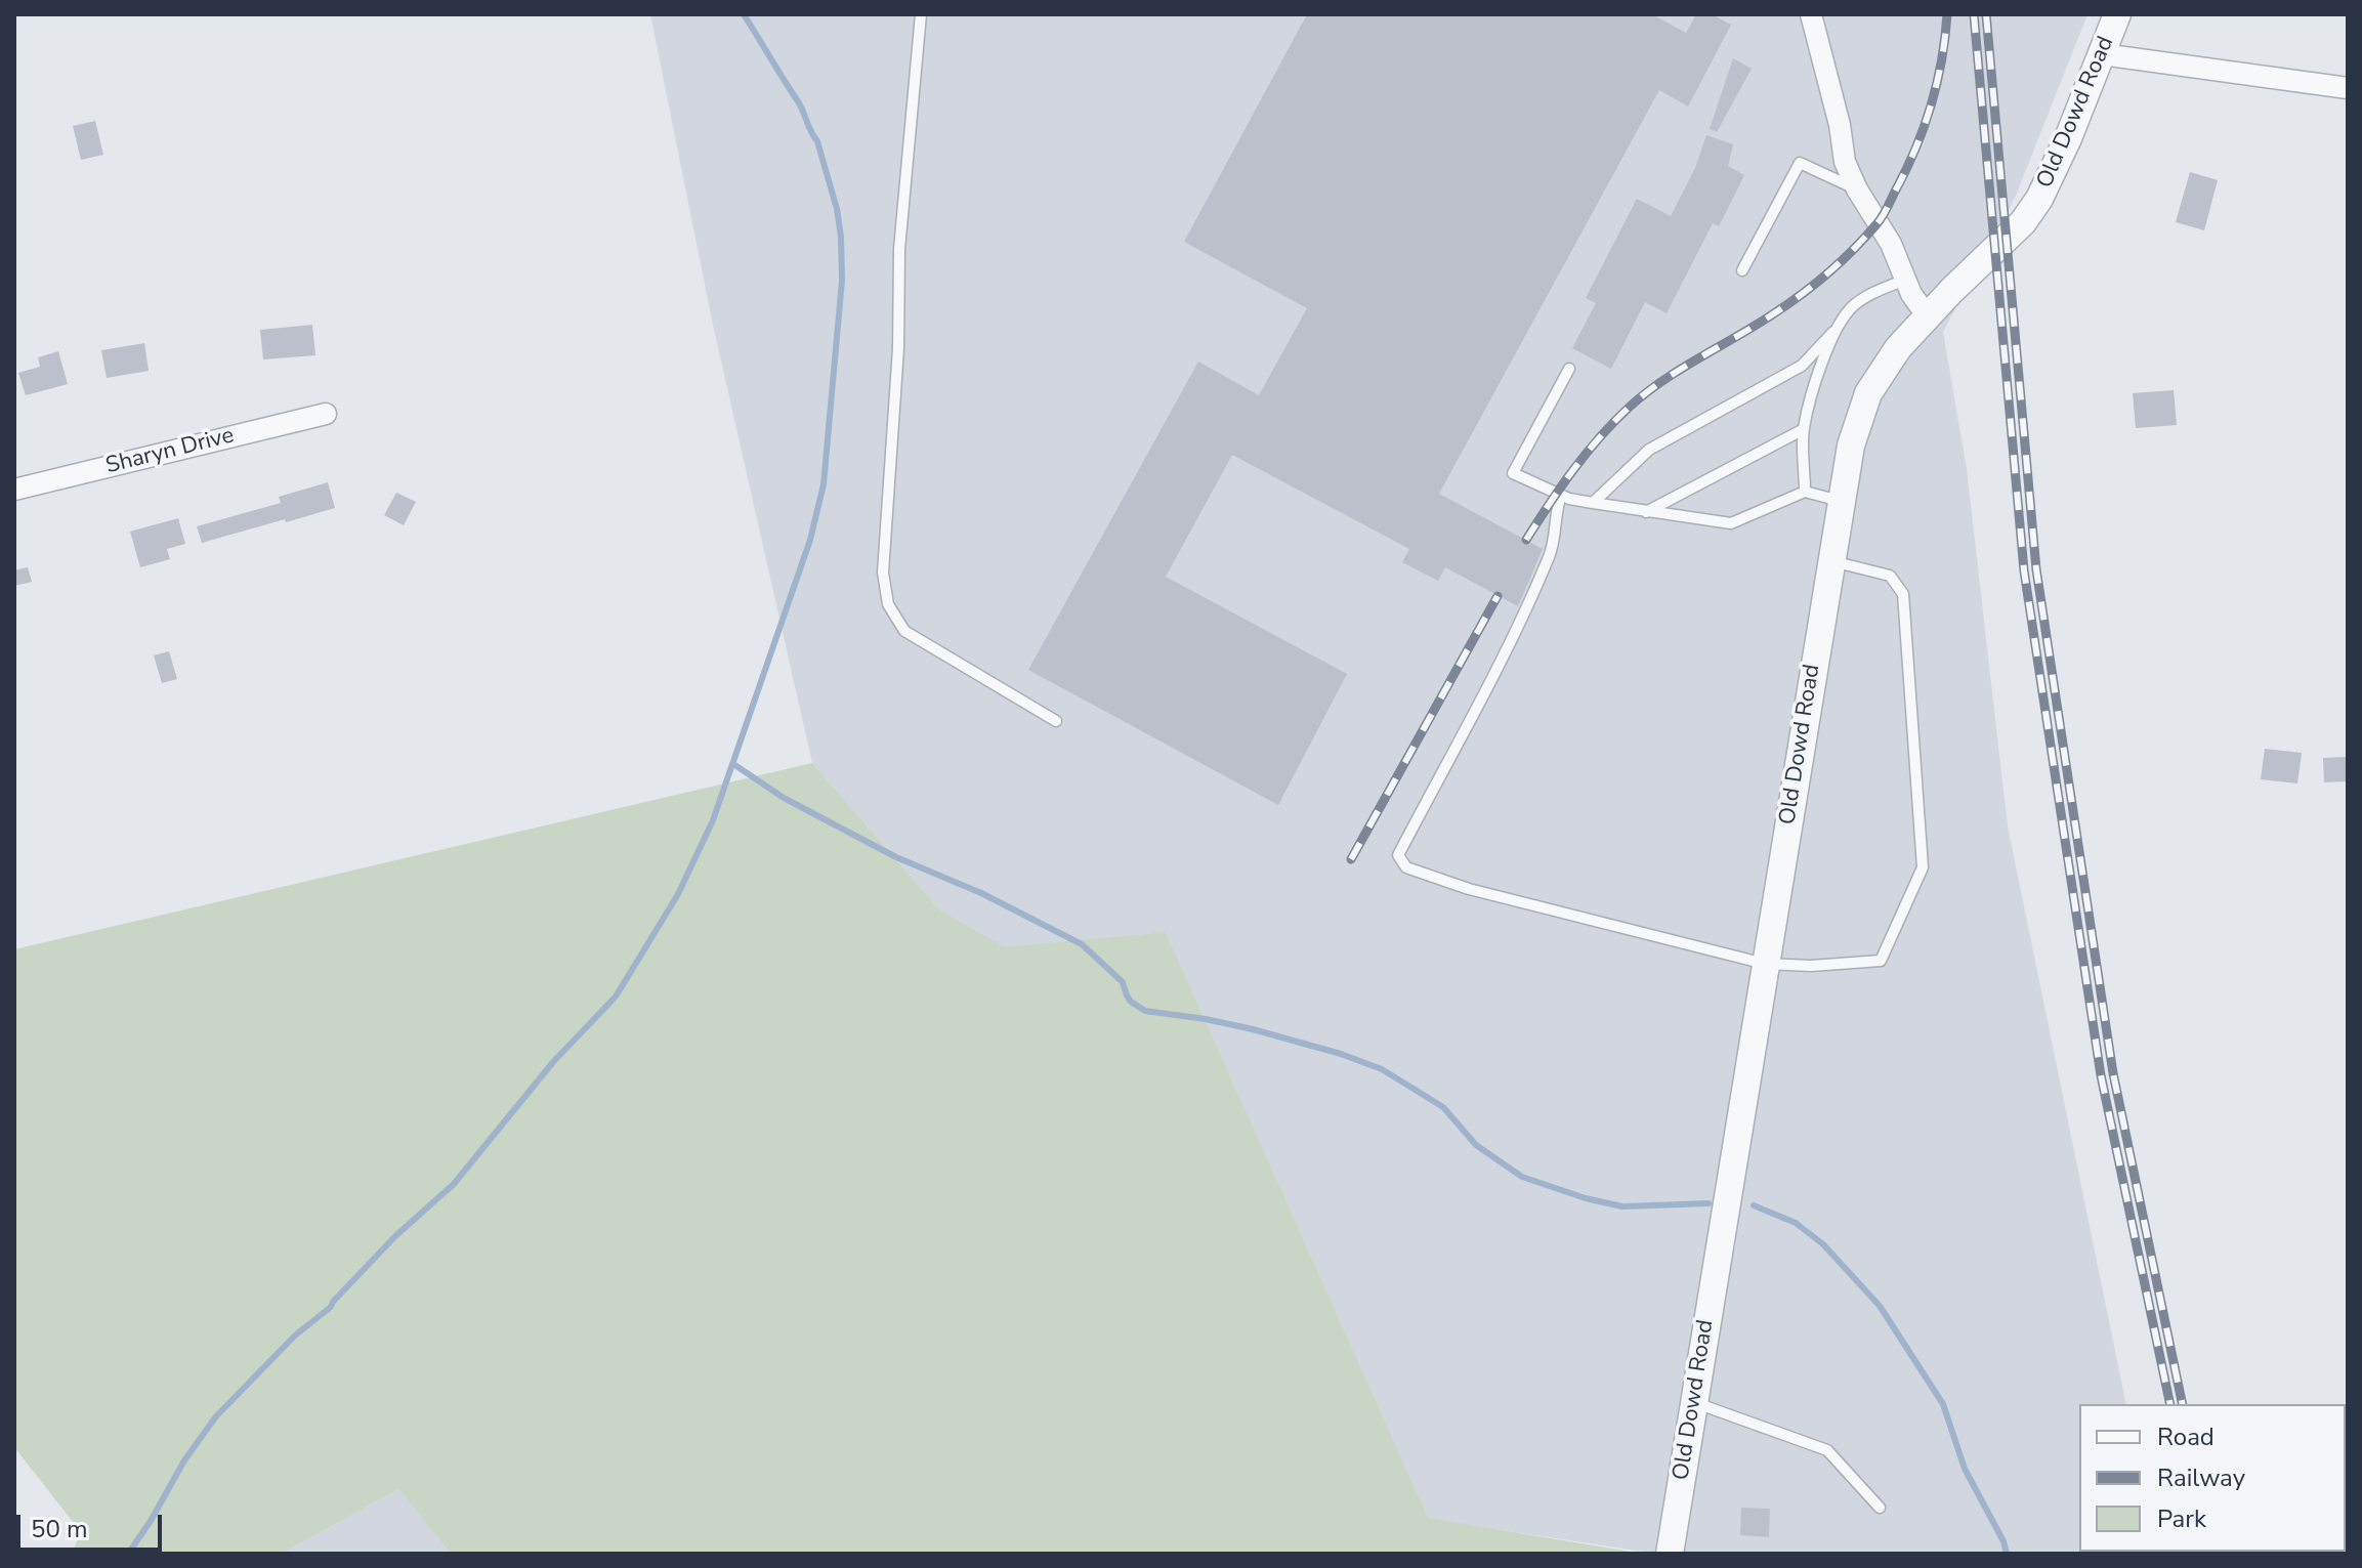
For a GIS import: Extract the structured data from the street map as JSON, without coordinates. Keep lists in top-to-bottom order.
{
  "streets": {
    "street": ["Old Dowd Road", "Sharyn Drive"]
  },
  "legend": ["Road", "Railway", "Park"],
  "scale_bar": "50 m"
}
